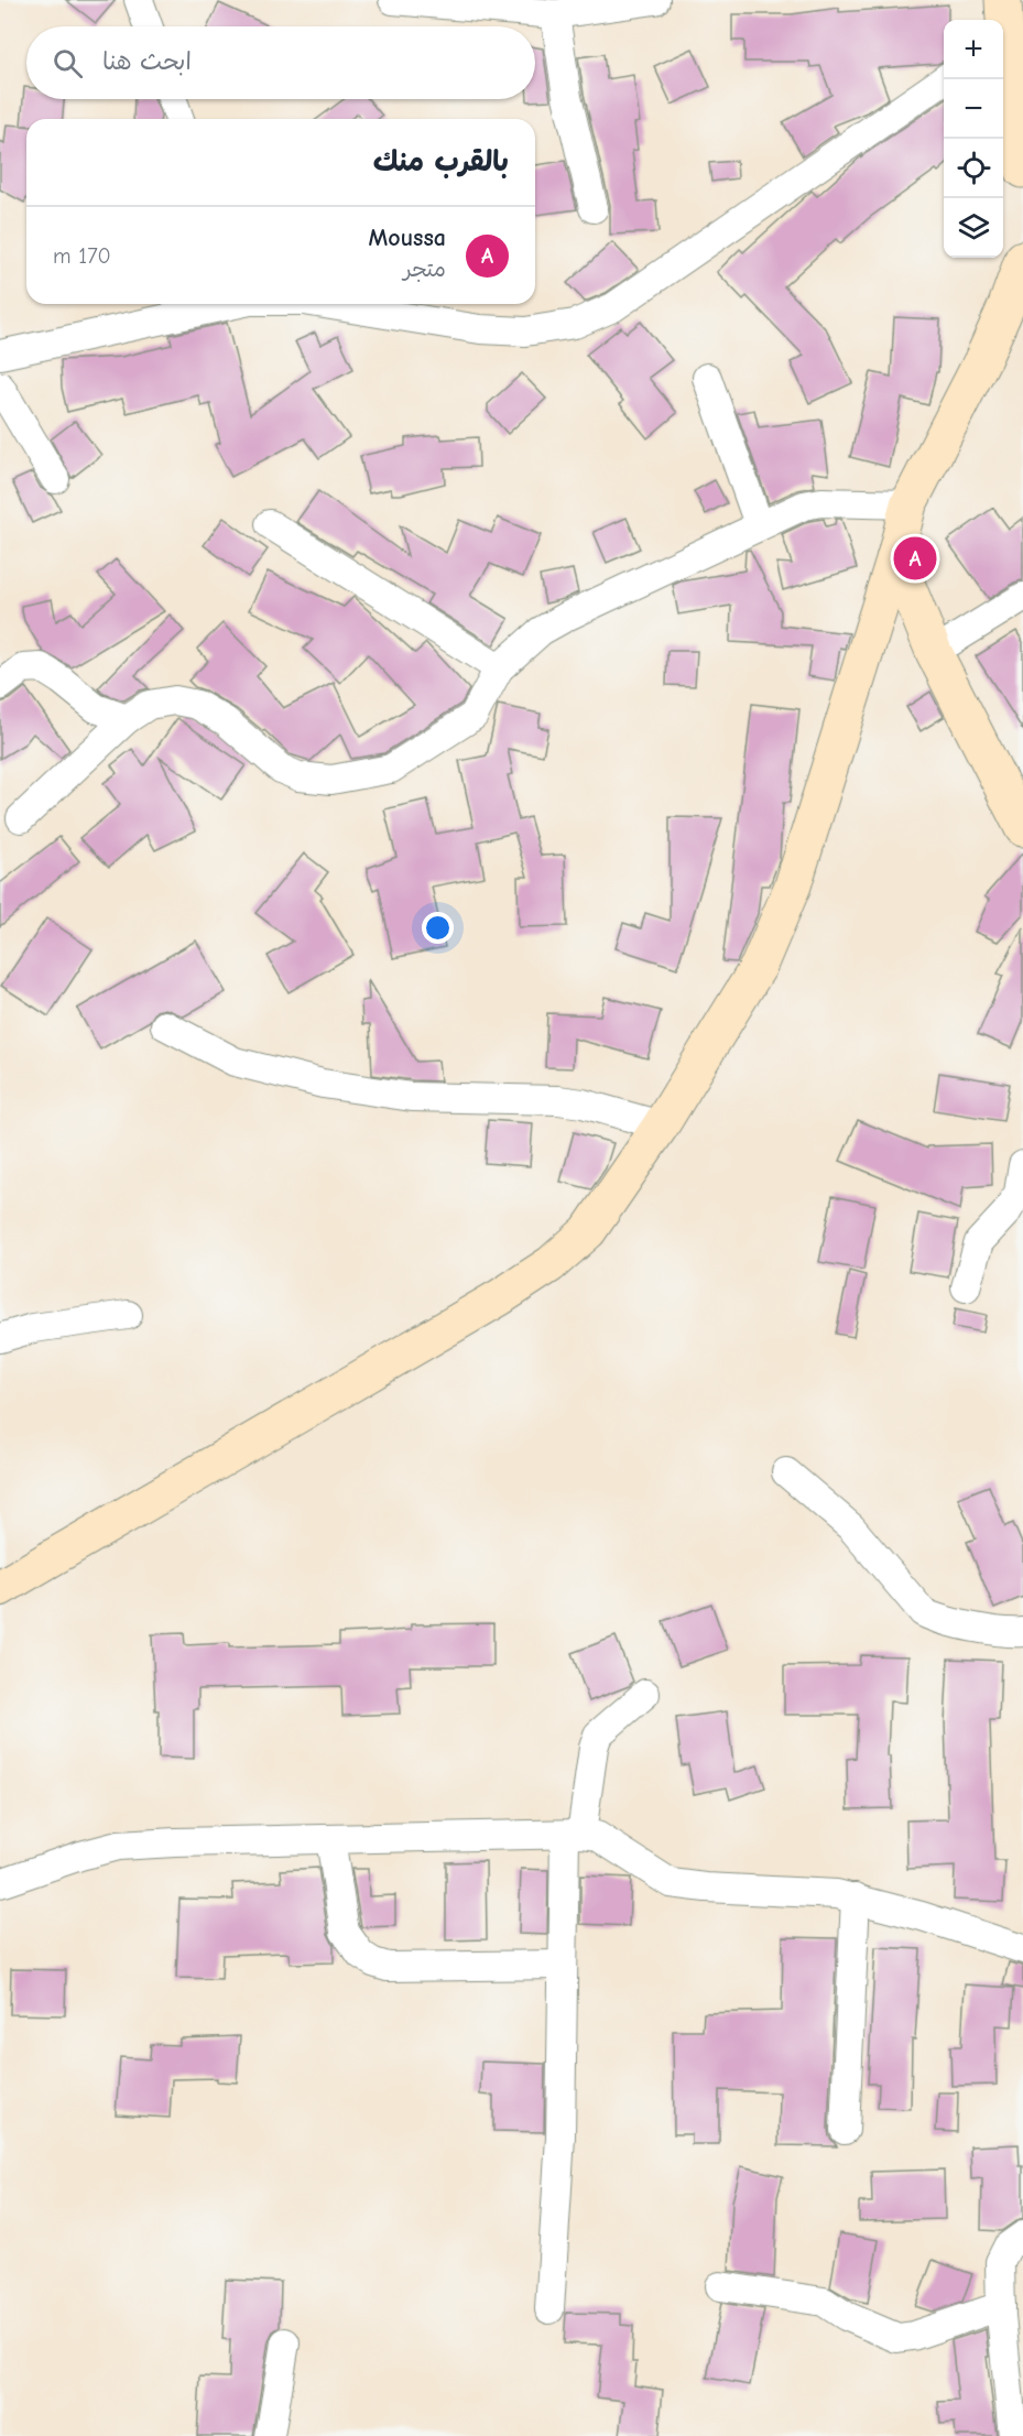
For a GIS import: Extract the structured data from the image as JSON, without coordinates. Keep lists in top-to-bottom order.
{
  "page": {
    "map_buttons": ["+", "−"],
    "search": "ابحث هنا",
    "heading": "بالقرب منك",
    "list": [
      {
        "mark": "A",
        "name": "Moussa",
        "note": "متجر",
        "value": "170 m"
      }
    ],
    "pins": "A"
  }
}
